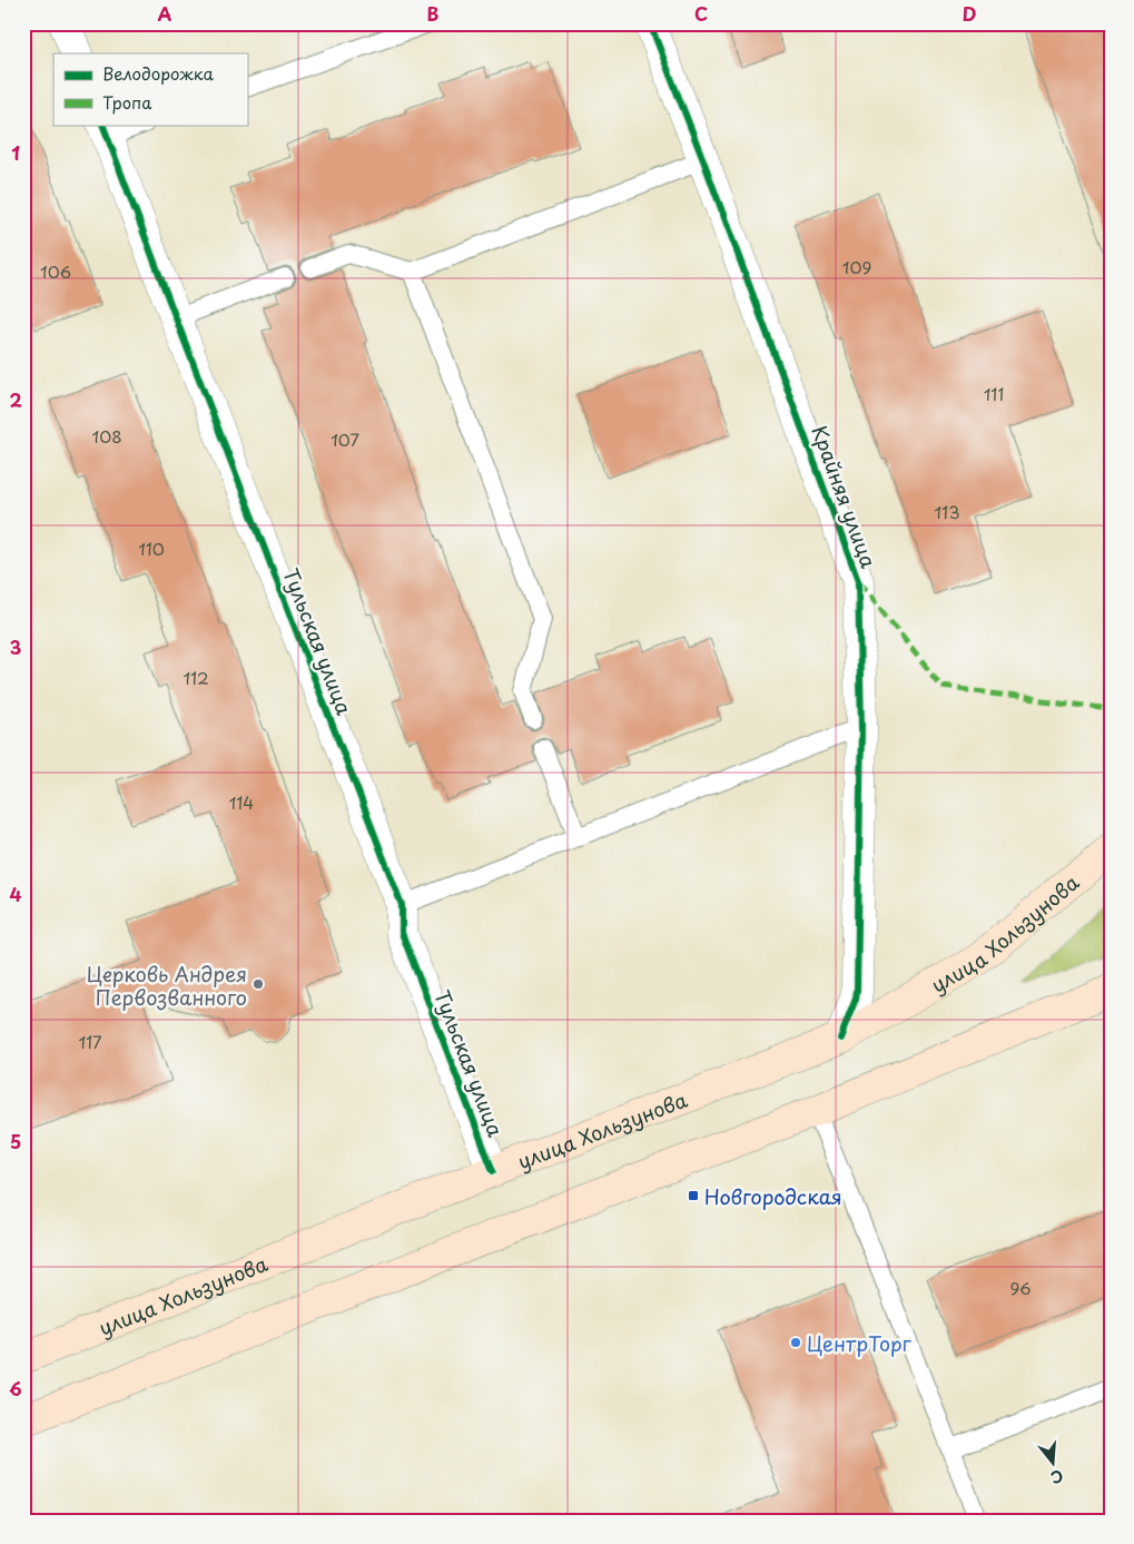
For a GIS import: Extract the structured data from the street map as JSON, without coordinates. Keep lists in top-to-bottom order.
{
  "streets": {
    "main road": ["улица Хользунова"],
    "street": ["Крайняя улица", "Тульская улица"]
  },
  "crossings": [
    ["Крайняя улица", "улица Хользунова"],
    ["Тульская улица", "улица Хользунова"]
  ],
  "places": {
    "other": ["Церковь Андрея Первозванного", "ЦентрТорг"],
    "transit": ["Новгородская"]
  },
  "house_numbers": [
    "109",
    "106",
    "111",
    "108",
    "107",
    "113",
    "110",
    "112",
    "114",
    "117",
    "96"
  ],
  "legend": ["Велодорожка", "Тропа"],
  "north": "bottom",
  "grid": {
    "columns": [
      "A",
      "B",
      "C",
      "D"
    ],
    "rows": [
      "1",
      "2",
      "3",
      "4",
      "5",
      "6"
    ]
  }
}
